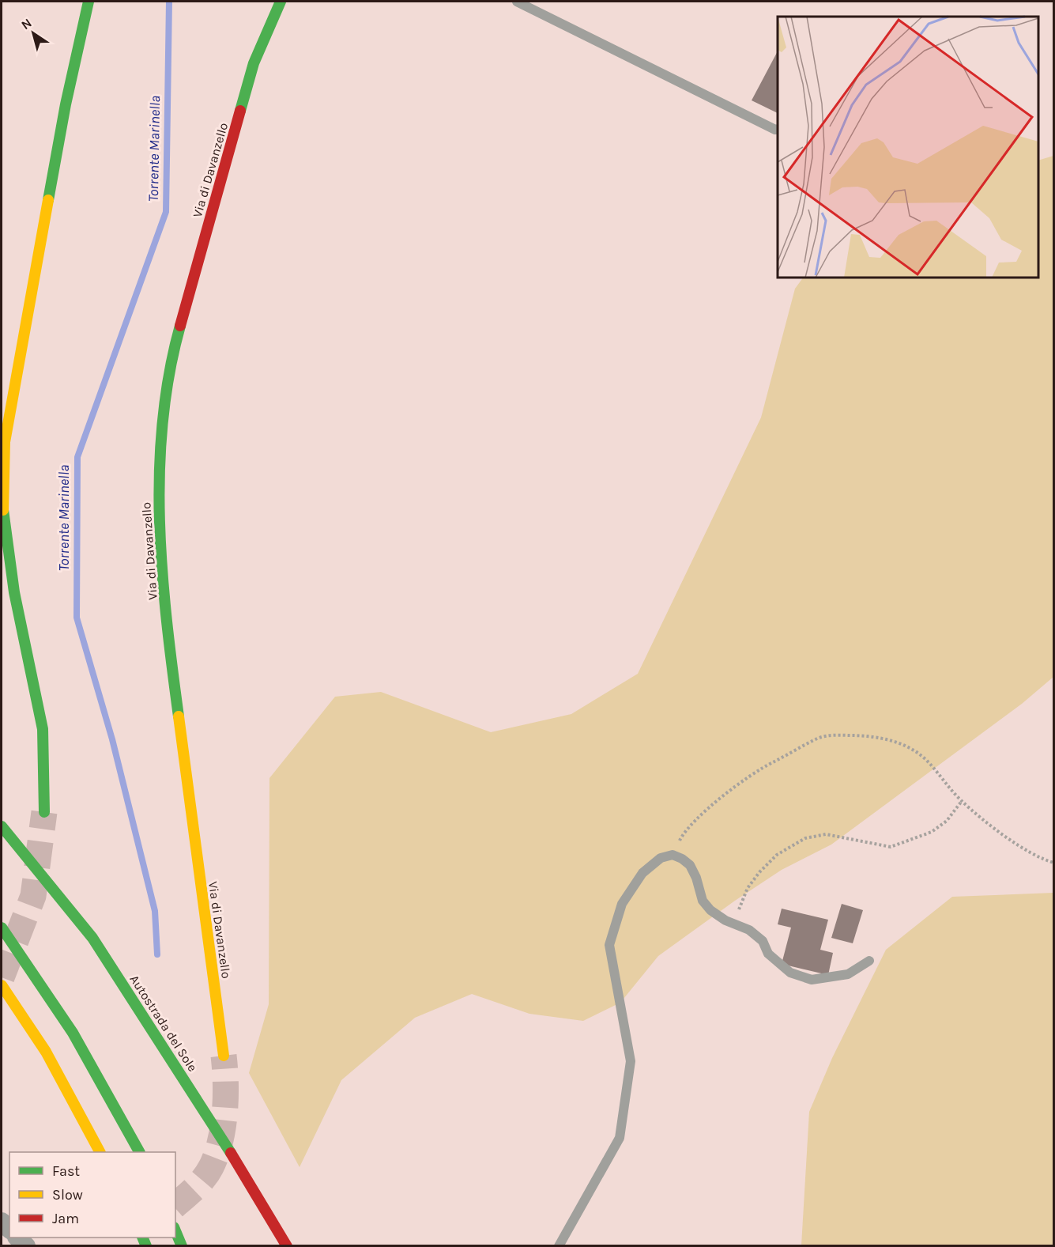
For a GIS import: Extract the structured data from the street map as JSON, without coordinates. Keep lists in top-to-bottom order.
{
  "streets": {
    "main road": ["Via di Davanzello", "Autostrada del Sole"]
  },
  "water": ["Torrente Marinella"],
  "legend": ["Fast", "Slow", "Jam"],
  "north": "top left"
}
